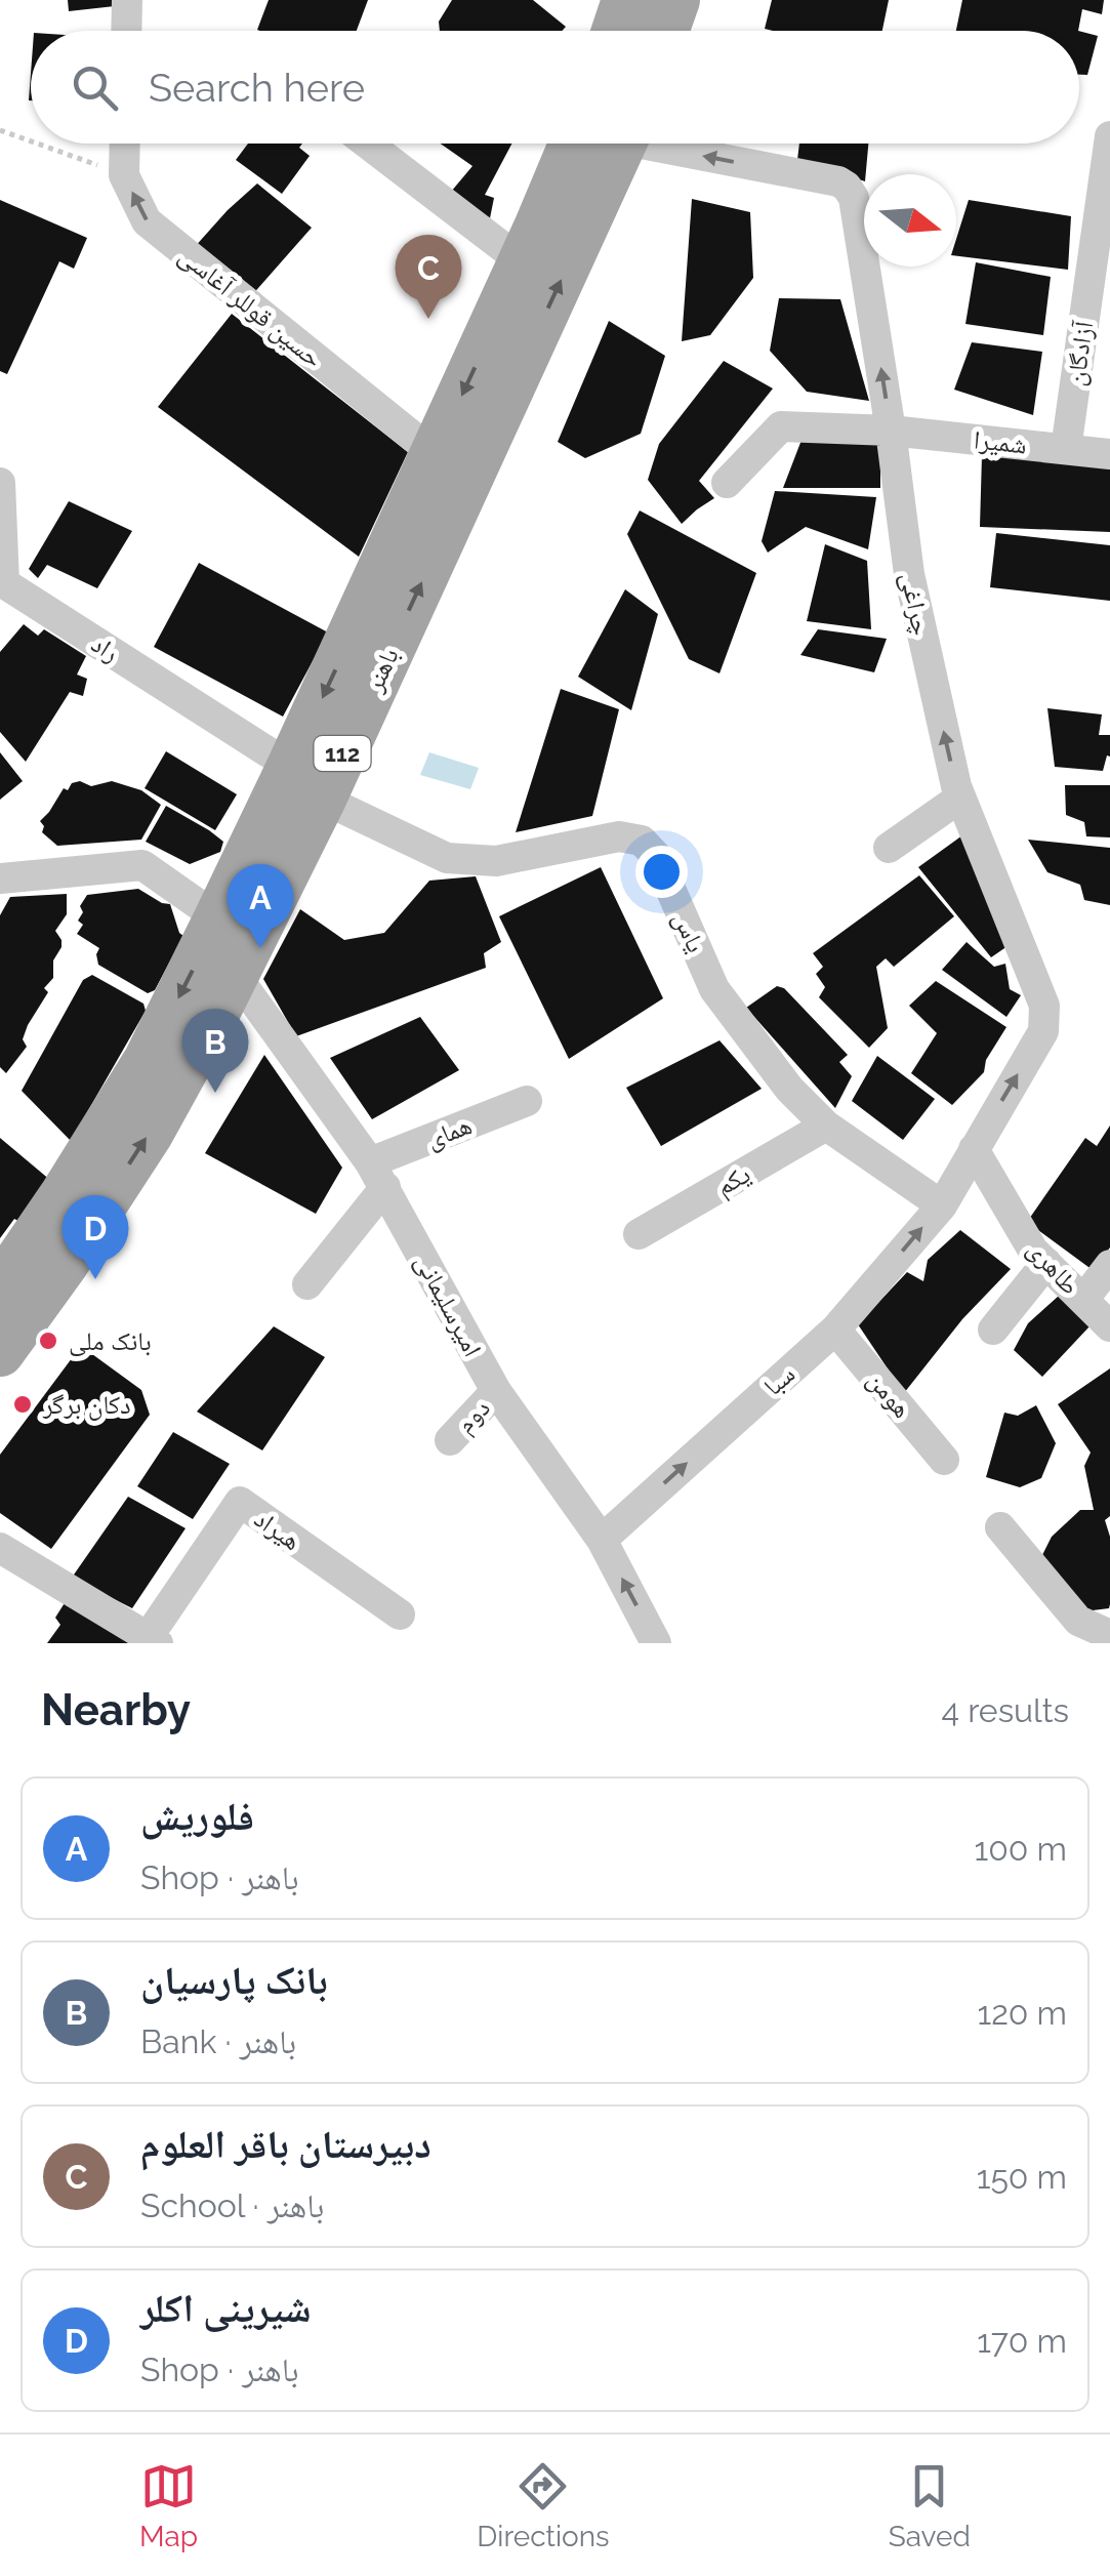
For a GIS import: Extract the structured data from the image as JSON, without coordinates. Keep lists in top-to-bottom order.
{
  "streets": {
    "main road": ["باهنر", "112"],
    "street": [
      "حسین قوللر آغاسی",
      "آزادگان",
      "شمیرا",
      "چراغی",
      "راد",
      "یاس",
      "همای",
      "یکم",
      "طاهری",
      "امیرسلیمانی",
      "سبا",
      "هومن",
      "دوم",
      "هیراد"
    ]
  },
  "crossings": [
    ["حسین قوللر آغاسی", "باهنر"],
    ["آزادگان", "شمیرا"],
    ["شمیرا", "چراغی"],
    ["چراغی", "یاس"],
    ["چراغی", "طاهری"],
    ["چراغی", "سبا"],
    ["راد", "باهنر"],
    ["راد", "یاس"],
    ["باهنر", "یاس"],
    ["باهنر", "امیرسلیمانی"],
    ["یاس", "یکم"],
    ["یاس", "سبا"],
    ["همای", "امیرسلیمانی"],
    ["امیرسلیمانی", "سبا"],
    ["امیرسلیمانی", "دوم"],
    ["سبا", "هومن"]
  ],
  "one_way": ["چراغی", "سبا"],
  "places": ["بانک ملی", "دکان برگر"],
  "north": "right",
  "page": {
    "search": "Search here",
    "pins": [
      "C",
      "A",
      "B",
      "D"
    ],
    "heading": ["Nearby", "4 results"],
    "list": [
      {
        "mark": "A",
        "name": "فلوریش",
        "note": "Shop · باهنر",
        "value": "100 m"
      },
      {
        "mark": "B",
        "name": "بانک پارسیان",
        "note": "Bank · باهنر",
        "value": "120 m"
      },
      {
        "mark": "C",
        "name": "دبیرستان باقر العلوم",
        "note": "School · باهنر",
        "value": "150 m"
      },
      {
        "mark": "D",
        "name": "شیرینی اکلر",
        "note": "Shop · باهنر",
        "value": "170 m"
      }
    ],
    "nav": ["Map", "Directions", "Saved"]
  }
}
